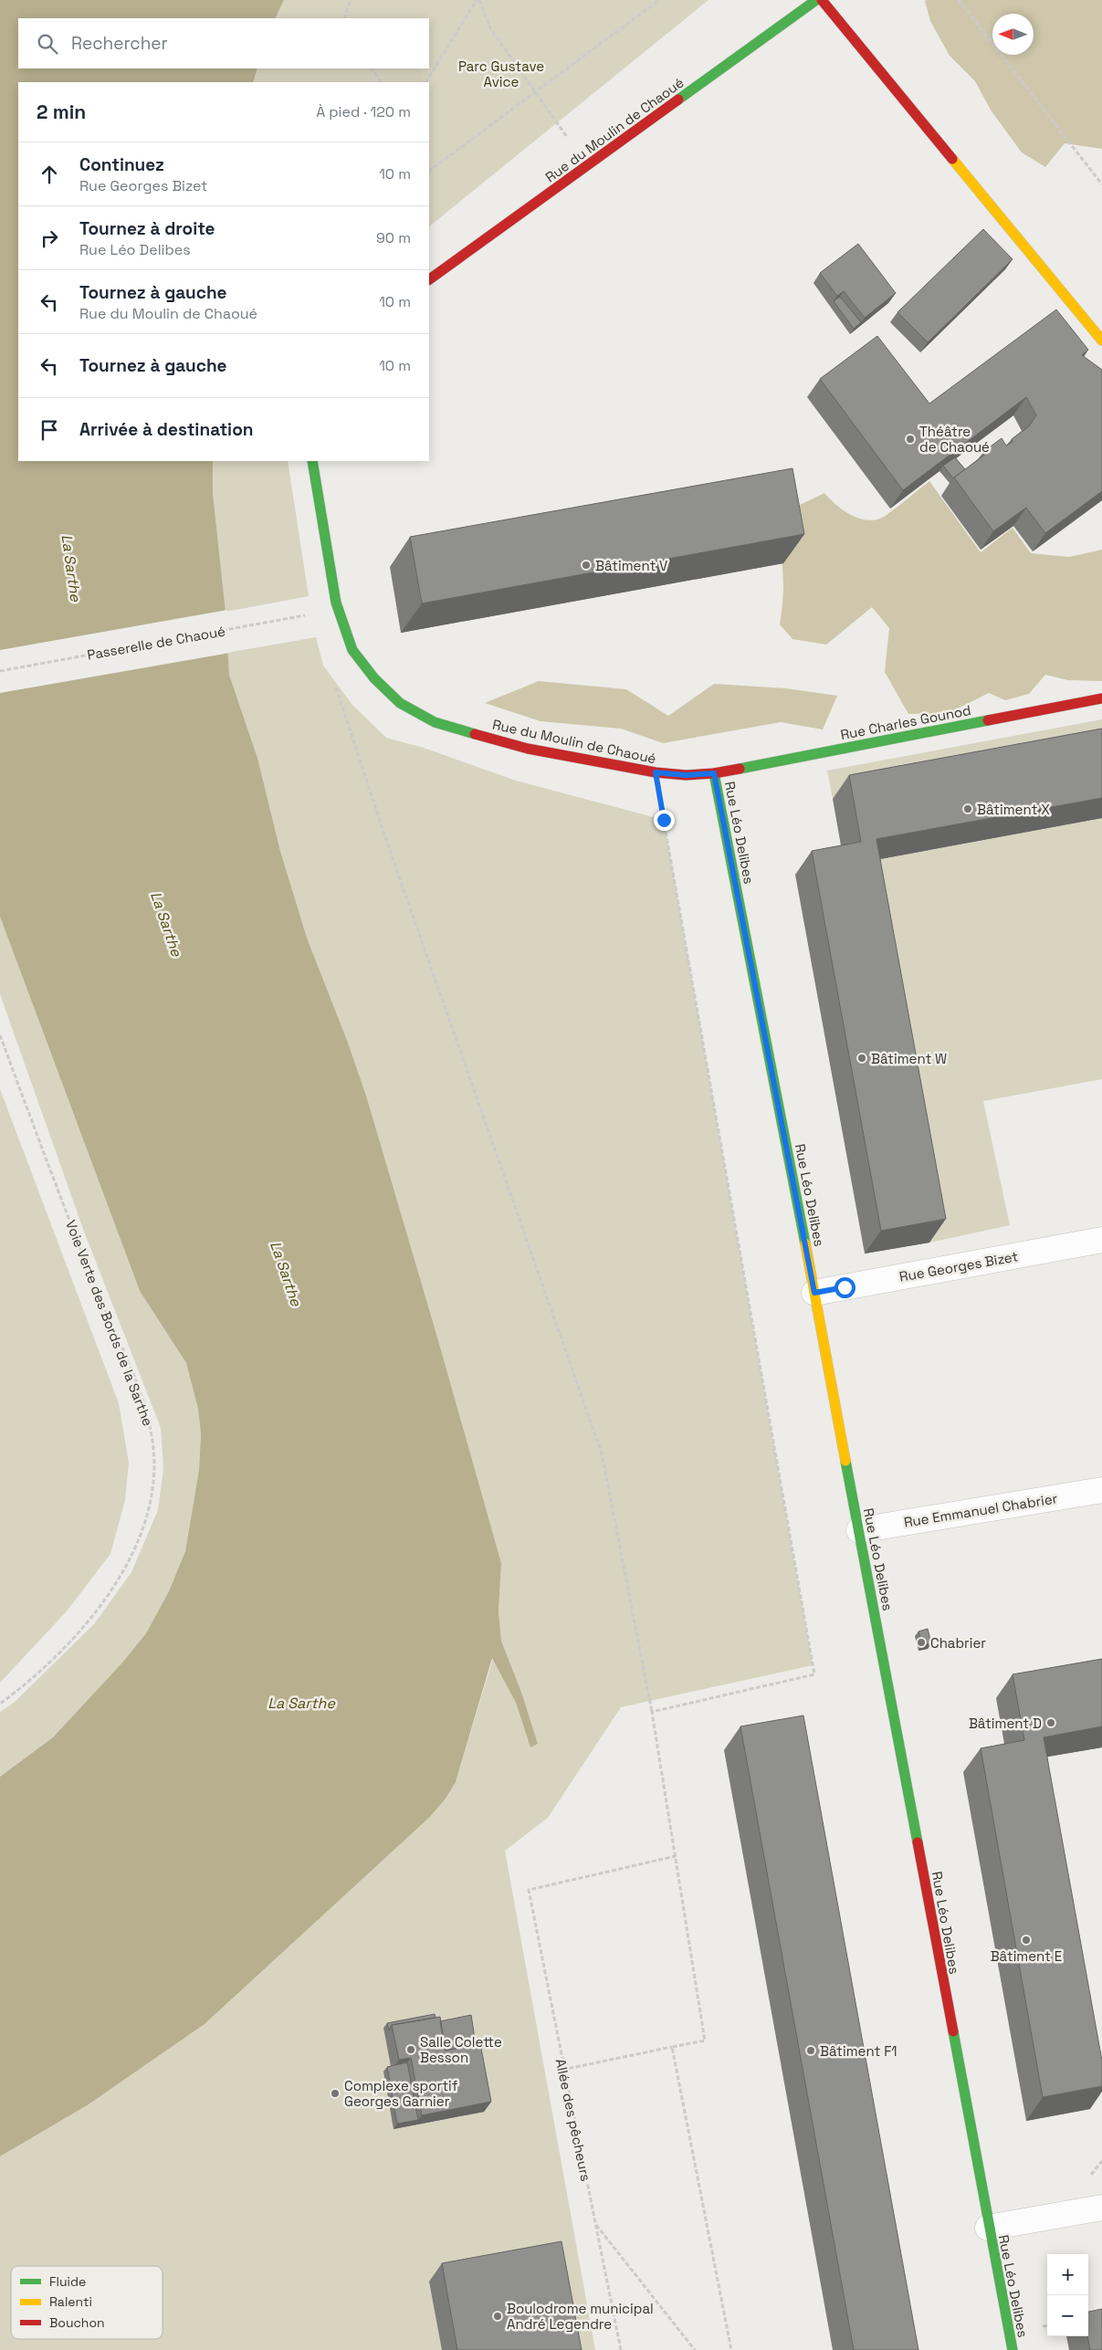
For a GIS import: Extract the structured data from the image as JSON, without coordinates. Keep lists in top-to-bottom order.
{
  "streets": {
    "street": [
      "Rue du Moulin de Chaoué",
      "Rue Charles Gounod",
      "Rue Léo Delibes",
      "Rue Georges Bizet",
      "Rue Emmanuel Chabrier"
    ],
    "path": ["Passerelle de Chaoué", "Voie Verte des Bords de la Sarthe", "Allée des pêcheurs"]
  },
  "crossings": [
    ["Rue du Moulin de Chaoué", "Rue Charles Gounod"],
    ["Rue du Moulin de Chaoué", "Rue Léo Delibes"],
    ["Rue Charles Gounod", "Rue Léo Delibes"],
    ["Rue Léo Delibes", "Rue Georges Bizet"],
    ["Rue Léo Delibes", "Rue Emmanuel Chabrier"]
  ],
  "water": ["La Sarthe"],
  "parks": ["Parc Gustave Avice"],
  "places": [
    "Théâtre de Chaoué",
    "Bâtiment V",
    "Bâtiment X",
    "Bâtiment W",
    "Chabrier",
    "Bâtiment D",
    "Bâtiment E",
    "Salle Colette Besson",
    "Bâtiment F1",
    "Complexe sportif Georges Garnier",
    "Boulodrome municipal André Legendre"
  ],
  "legend": ["Fluide", "Ralenti", "Bouchon"],
  "north": "left",
  "page": {
    "search": "Rechercher",
    "heading": ["2 min", "À pied · 120 m"],
    "list": [
      ["Continuez", "Rue Georges Bizet", "10 m"],
      ["Tournez à droite", "Rue Léo Delibes", "90 m"],
      ["Tournez à gauche", "Rue du Moulin de Chaoué", "10 m"],
      ["Tournez à gauche", "10 m"],
      "Arrivée à destination"
    ],
    "map_buttons": ["+", "−"]
  }
}
